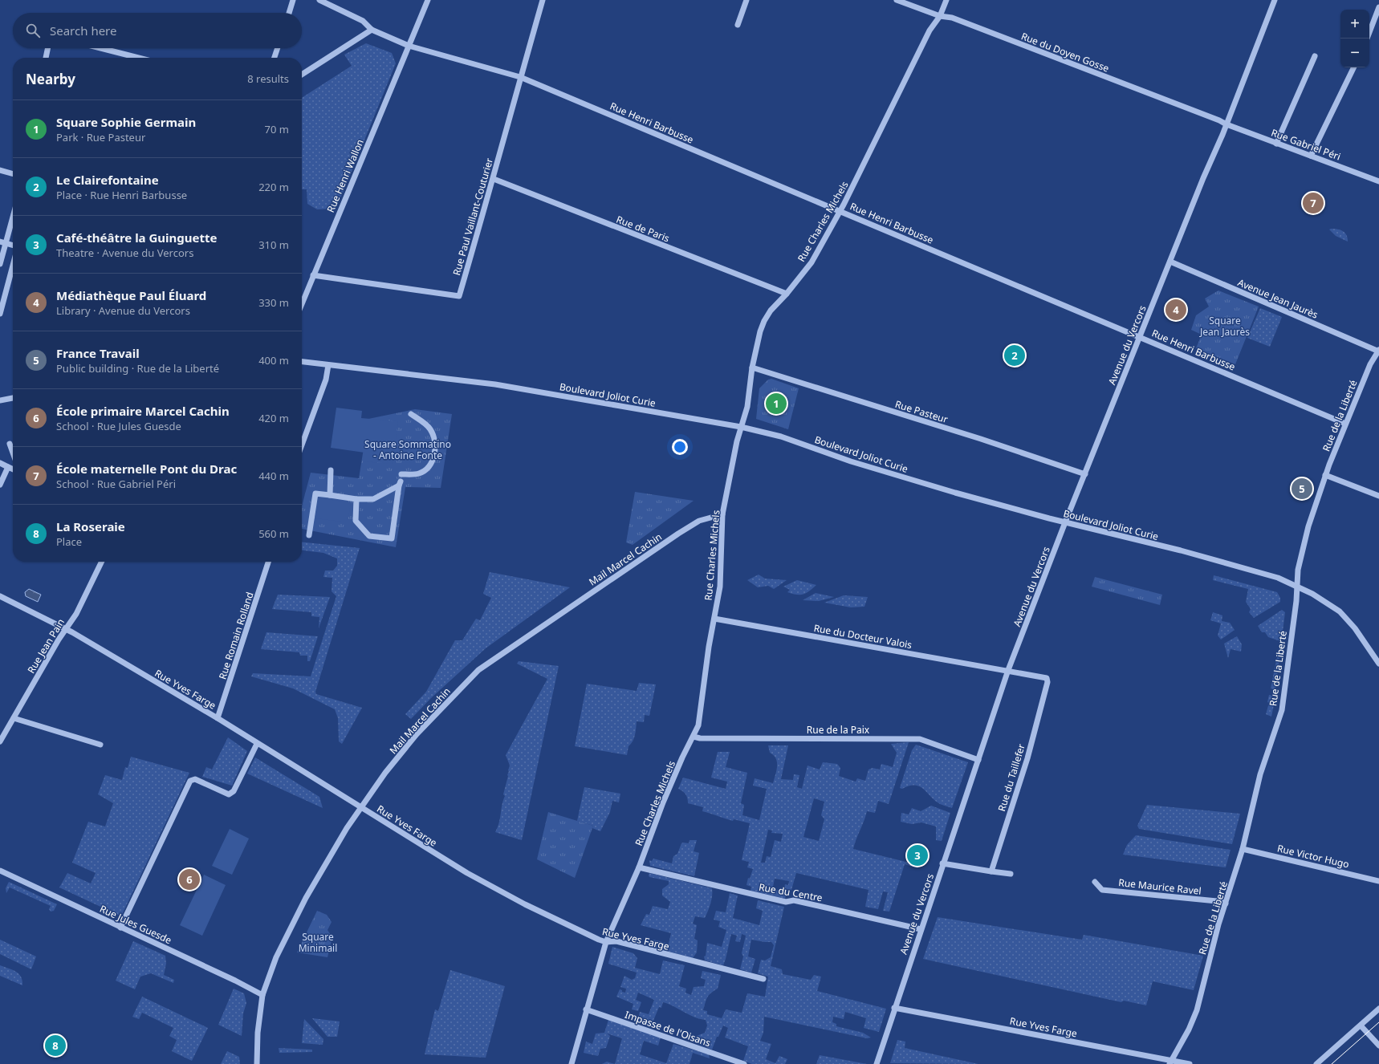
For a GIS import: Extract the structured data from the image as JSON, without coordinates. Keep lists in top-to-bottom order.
{
  "streets": {
    "street": [
      "Rue du Doyen Gosse",
      "Rue Henri Barbusse",
      "Rue Gabriel Péri",
      "Rue Henri Wallon",
      "Rue Paul Vaillant-Couturier",
      "Rue Charles Michels",
      "Rue de Paris",
      "Avenue Jean Jaurès",
      "Avenue du Vercors",
      "Boulevard Joliot Curie",
      "Rue Pasteur",
      "Rue de la Liberté",
      "Mail Marcel Cachin",
      "Rue Romain Rolland",
      "Rue du Docteur Valois",
      "Rue Jean Pain",
      "Rue Yves Farge",
      "Rue de la Paix",
      "Rue du Taillefer",
      "Rue Victor Hugo",
      "Rue Maurice Ravel",
      "Rue du Centre",
      "Rue Jules Guesde",
      "Impasse de l'Oisans"
    ]
  },
  "crossings": [
    ["Rue du Doyen Gosse", "Rue Gabriel Péri"],
    ["Rue du Doyen Gosse", "Rue Charles Michels"],
    ["Rue du Doyen Gosse", "Avenue du Vercors"],
    ["Rue Henri Barbusse", "Rue Henri Wallon"],
    ["Rue Henri Barbusse", "Rue Paul Vaillant-Couturier"],
    ["Rue Henri Barbusse", "Rue Charles Michels"],
    ["Rue Henri Barbusse", "Avenue du Vercors"],
    ["Rue Henri Barbusse", "Rue de la Liberté"],
    ["Rue Gabriel Péri", "Avenue du Vercors"],
    ["Rue Henri Wallon", "Rue Paul Vaillant-Couturier"],
    ["Rue Paul Vaillant-Couturier", "Rue de Paris"],
    ["Rue Charles Michels", "Rue de Paris"],
    ["Rue Charles Michels", "Boulevard Joliot Curie"],
    ["Rue Charles Michels", "Rue Pasteur"],
    ["Rue Charles Michels", "Mail Marcel Cachin"],
    ["Rue Charles Michels", "Rue du Docteur Valois"],
    ["Rue Charles Michels", "Rue Yves Farge"],
    ["Rue Charles Michels", "Rue de la Paix"],
    ["Rue Charles Michels", "Rue du Centre"],
    ["Rue Charles Michels", "Impasse de l'Oisans"],
    ["Avenue Jean Jaurès", "Avenue du Vercors"],
    ["Avenue Jean Jaurès", "Rue de la Liberté"],
    ["Avenue du Vercors", "Boulevard Joliot Curie"],
    ["Avenue du Vercors", "Rue Pasteur"],
    ["Avenue du Vercors", "Rue du Docteur Valois"],
    ["Avenue du Vercors", "Rue Yves Farge"],
    ["Avenue du Vercors", "Rue de la Paix"],
    ["Avenue du Vercors", "Rue du Taillefer"],
    ["Avenue du Vercors", "Rue du Centre"],
    ["Boulevard Joliot Curie", "Rue de la Liberté"],
    ["Rue de la Liberté", "Rue Yves Farge"],
    ["Rue de la Liberté", "Rue Victor Hugo"],
    ["Rue de la Liberté", "Rue Maurice Ravel"],
    ["Mail Marcel Cachin", "Rue Yves Farge"],
    ["Mail Marcel Cachin", "Rue Jules Guesde"],
    ["Rue Romain Rolland", "Rue Yves Farge"],
    ["Rue du Docteur Valois", "Rue du Taillefer"],
    ["Rue Jean Pain", "Rue Yves Farge"]
  ],
  "parks": ["Square Jean Jaurès", "Square Sommatino - Antoine Fonte", "Square Minimail"],
  "page": {
    "map_buttons": ["+", "−"],
    "search": "Search here",
    "heading": ["Nearby", "8 results"],
    "list": [
      {
        "mark": "1",
        "name": "Square Sophie Germain",
        "note": "Park · Rue Pasteur",
        "value": "70 m"
      },
      {
        "mark": "2",
        "name": "Le Clairefontaine",
        "note": "Place · Rue Henri Barbusse",
        "value": "220 m"
      },
      {
        "mark": "3",
        "name": "Café-théâtre la Guinguette",
        "note": "Theatre · Avenue du Vercors",
        "value": "310 m"
      },
      {
        "mark": "4",
        "name": "Médiathèque Paul Éluard",
        "note": "Library · Avenue du Vercors",
        "value": "330 m"
      },
      {
        "mark": "5",
        "name": "France Travail",
        "note": "Public building · Rue de la Liberté",
        "value": "400 m"
      },
      {
        "mark": "6",
        "name": "École primaire Marcel Cachin",
        "note": "School · Rue Jules Guesde",
        "value": "420 m"
      },
      {
        "mark": "7",
        "name": "École maternelle Pont du Drac",
        "note": "School · Rue Gabriel Péri",
        "value": "440 m"
      },
      {
        "mark": "8",
        "name": "La Roseraie",
        "note": "Place",
        "value": "560 m"
      }
    ],
    "pins": [
      "7",
      "4",
      "2",
      "1",
      "5",
      "3",
      "6",
      "8"
    ]
  }
}
